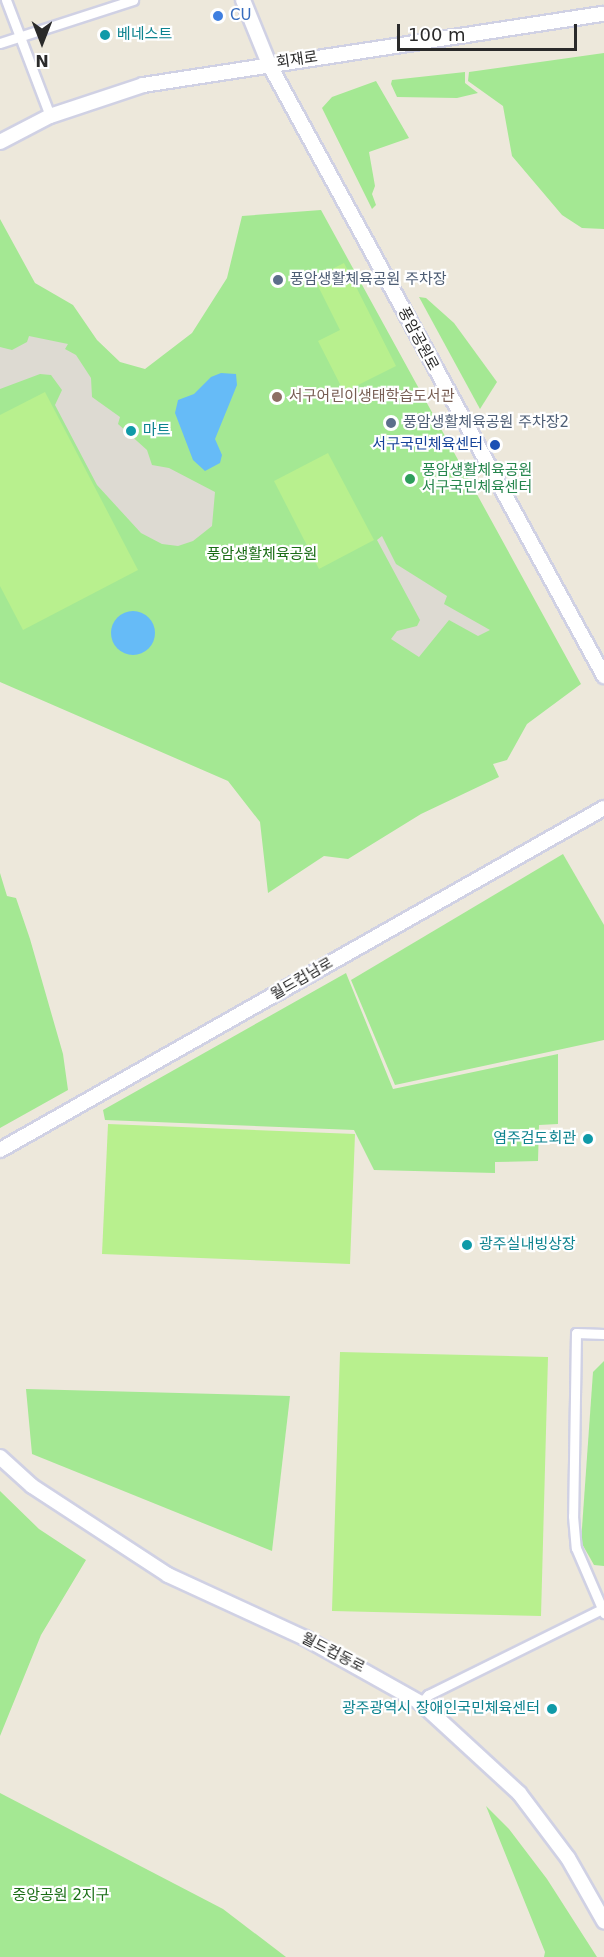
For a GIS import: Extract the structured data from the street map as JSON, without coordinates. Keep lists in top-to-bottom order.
{
  "streets": {
    "street": [
      "회재로",
      "풍암공원로",
      "월드컵남로",
      "월드컵동로"
    ]
  },
  "crossings": [
    ["회재로", "풍암공원로"]
  ],
  "parks": ["풍암생활체육공원", "중앙공원 2지구"],
  "places": [
    "CU",
    "베네스트",
    "풍암생활체육공원 주차장",
    "서구어린이생태학습도서관",
    "풍암생활체육공원 주차장2",
    "마트",
    "서구국민체육센터",
    "풍암생활체육공원 서구국민체육센터",
    "염주검도회관",
    "광주실내빙상장",
    "광주광역시 장애인국민체육센터"
  ],
  "scale_bar": "100 m",
  "north": "bottom"
}
